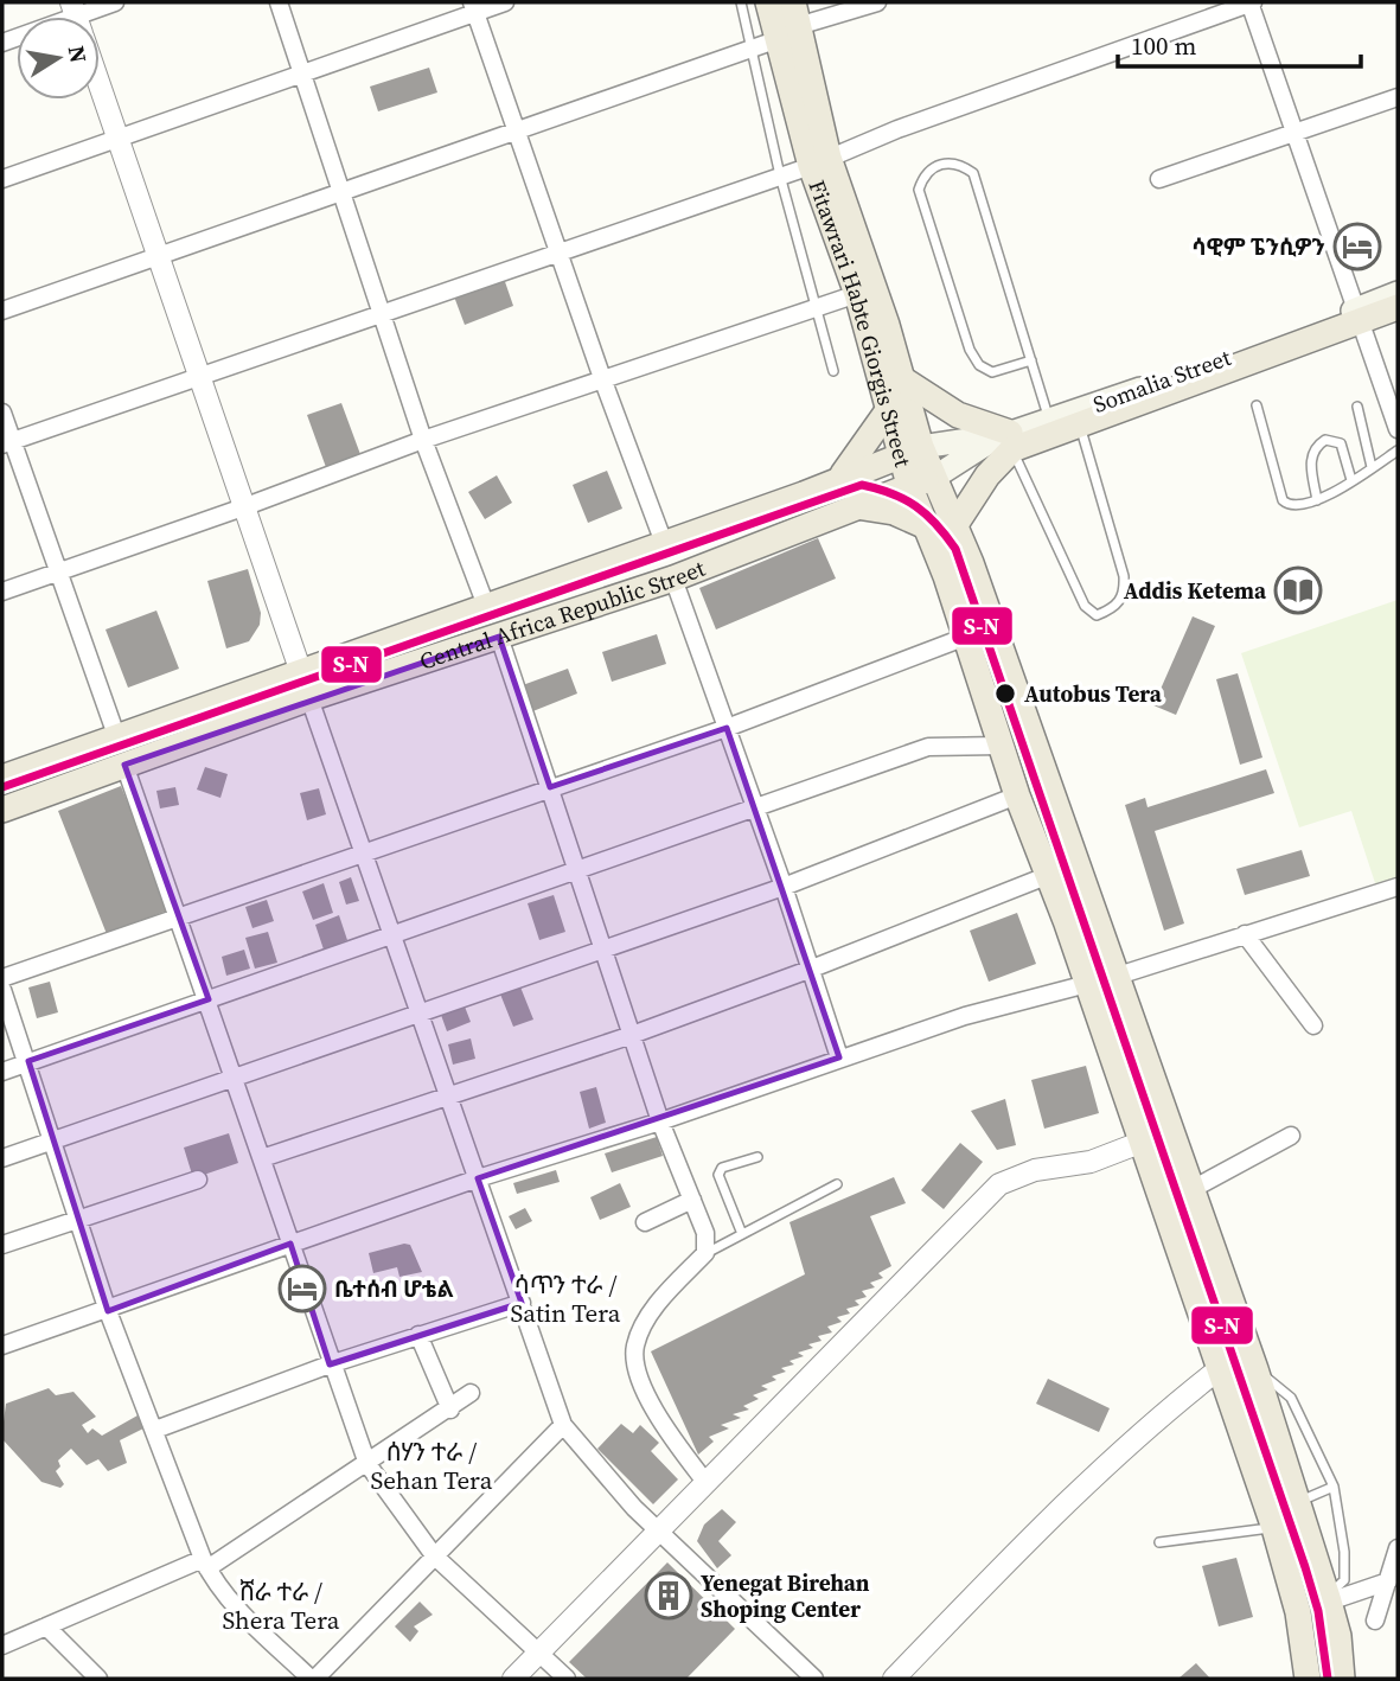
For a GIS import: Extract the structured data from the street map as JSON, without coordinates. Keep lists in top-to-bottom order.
{
  "streets": {
    "main road": ["Fitawrari Habte Giorgis Street", "Somalia Street", "Central Africa Republic Street"]
  },
  "crossings": [
    ["Fitawrari Habte Giorgis Street", "Somalia Street"],
    ["Fitawrari Habte Giorgis Street", "Central Africa Republic Street"],
    ["Somalia Street", "Central Africa Republic Street"]
  ],
  "districts": ["ሳጥን ተራ / Satin Tera", "ሰሃን ተራ / Sehan Tera", "ሸራ ተራ / Shera Tera"],
  "places": {
    "hotel": ["ሳዊም ፔንሲዎን", "ቤተሰብ ሆቴል"],
    "library": ["Addis Ketema"],
    "other": ["Autobus Tera"],
    "building": ["Yenegat Birehan Shoping Center"]
  },
  "lines": ["transit line S-N"],
  "scale_bar": "100 m",
  "north": "right"
}
